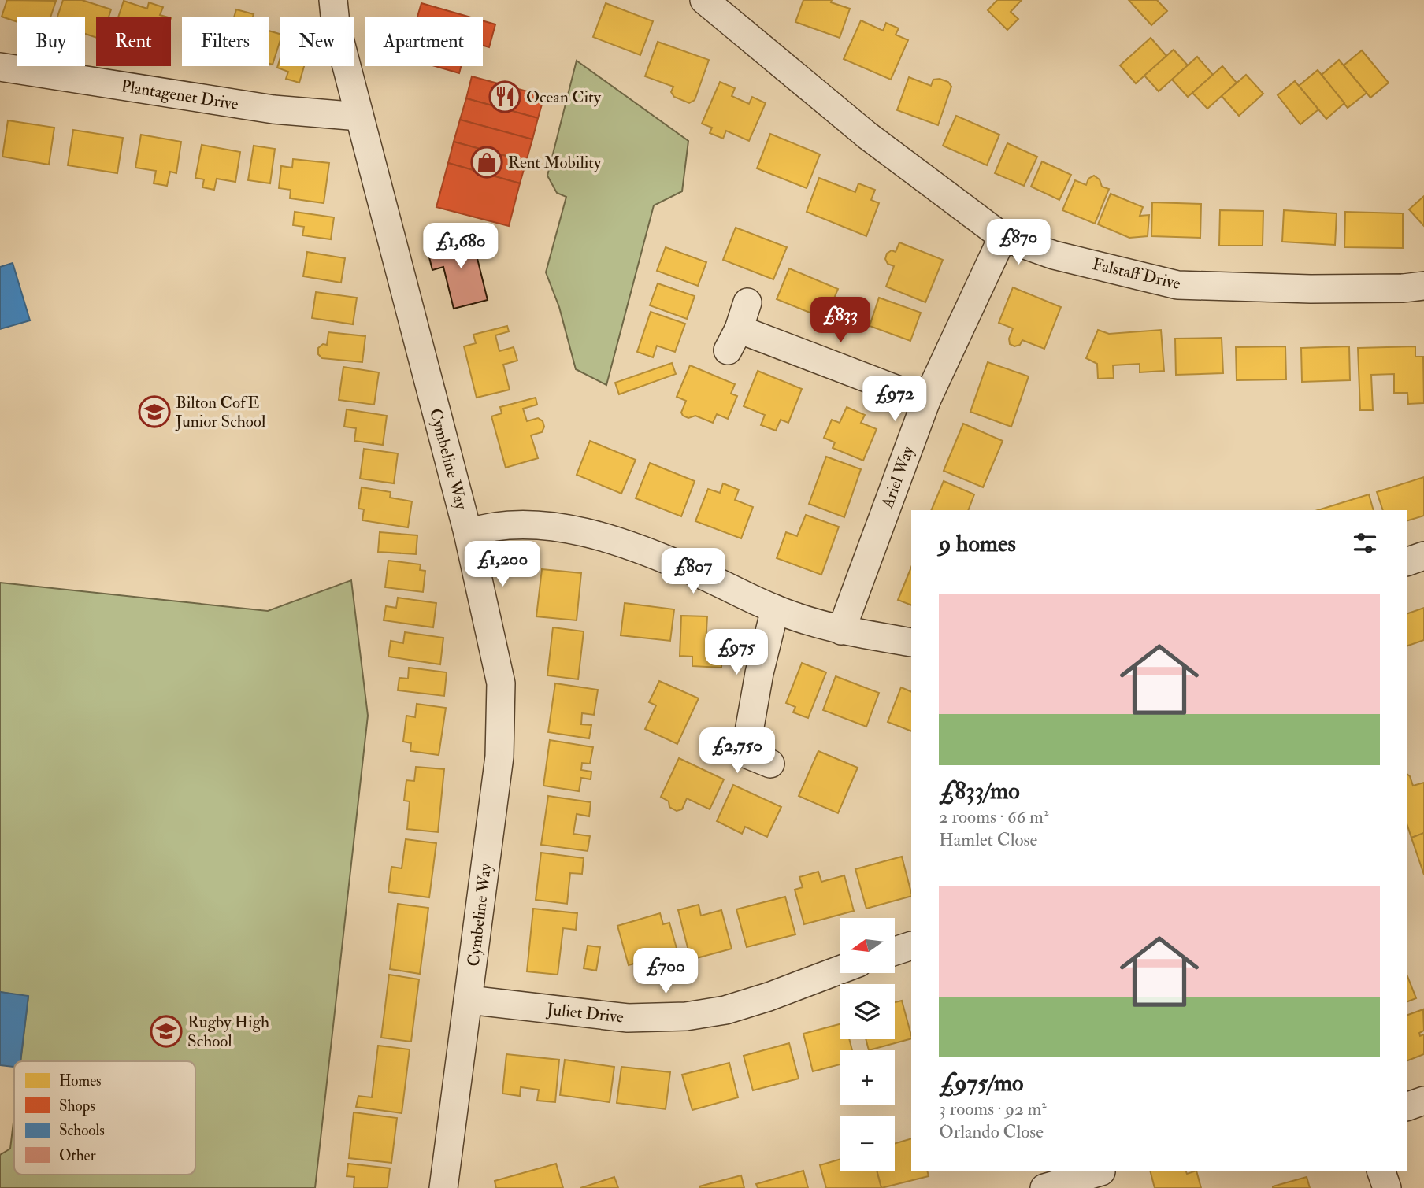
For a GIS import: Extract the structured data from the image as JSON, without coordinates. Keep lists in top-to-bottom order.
{
  "streets": {
    "street": [
      "Plantagenet Drive",
      "Falstaff Drive",
      "Cymbeline Way",
      "Ariel Way",
      "Juliet Drive"
    ]
  },
  "crossings": [
    ["Plantagenet Drive", "Cymbeline Way"],
    ["Falstaff Drive", "Ariel Way"],
    ["Cymbeline Way", "Juliet Drive"]
  ],
  "places": {
    "restaurant": ["Ocean City"],
    "shop": ["Rent Mobility"],
    "school or university": ["Bilton CofE Junior School", "Rugby High School"]
  },
  "legend": [
    "Homes",
    "Shops",
    "Schools",
    "Other"
  ],
  "north": "left",
  "page": {
    "chip": [
      "Buy",
      "Rent",
      "Filters",
      "New",
      "Apartment"
    ],
    "price": [
      "£870",
      "£1,680",
      "£833",
      "£972",
      "£1,200",
      "£807",
      "£975",
      "£2,750",
      "£700"
    ],
    "heading": "9 homes",
    "list": [
      {
        "name": "£833/mo",
        "note": "2 rooms · 66 m² · Hamlet Close"
      },
      {
        "name": "£975/mo",
        "note": "3 rooms · 92 m² · Orlando Close"
      }
    ],
    "map_buttons": ["+", "−"]
  }
}
